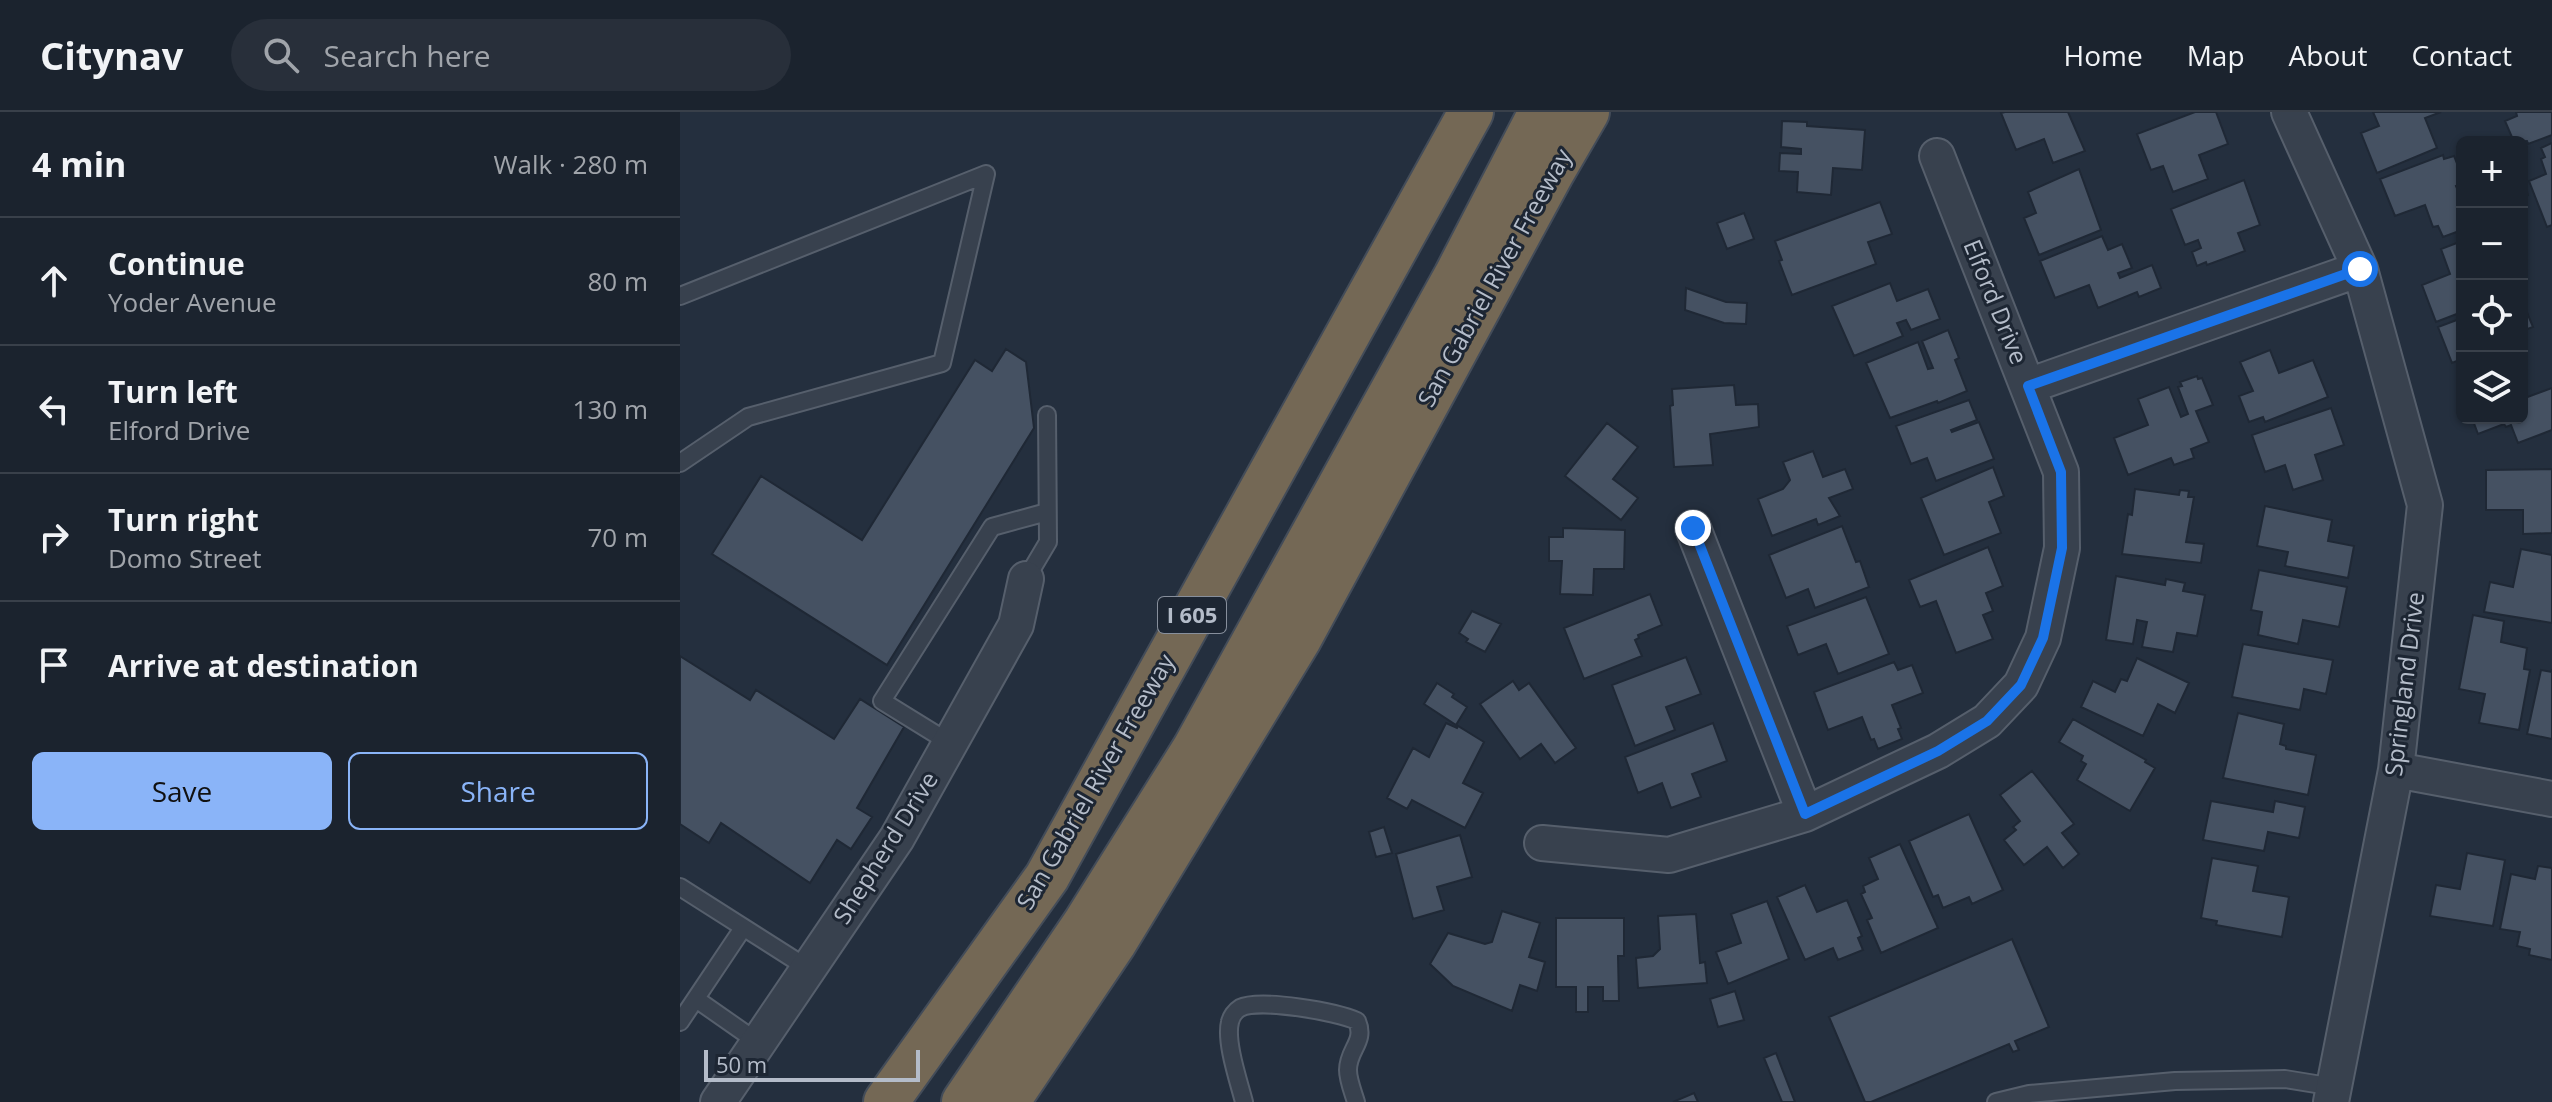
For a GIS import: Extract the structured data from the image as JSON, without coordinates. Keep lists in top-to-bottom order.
{
  "streets": {
    "highway": ["San Gabriel River Freeway", "I 605"],
    "street": ["Elford Drive", "Springland Drive", "Shepherd Drive"]
  },
  "scale_bar": "50 m",
  "page": {
    "header": "Citynav",
    "search": "Search here",
    "nav": [
      "Home",
      "Map",
      "About",
      "Contact"
    ],
    "heading": ["4 min", "Walk · 280 m"],
    "map_buttons": ["+", "−"],
    "list": [
      ["Continue", "Yoder Avenue", "80 m"],
      ["Turn left", "Elford Drive", "130 m"],
      ["Turn right", "Domo Street", "70 m"],
      "Arrive at destination"
    ],
    "buttons": ["Save", "Share"],
    "scale": "50 m"
  }
}
